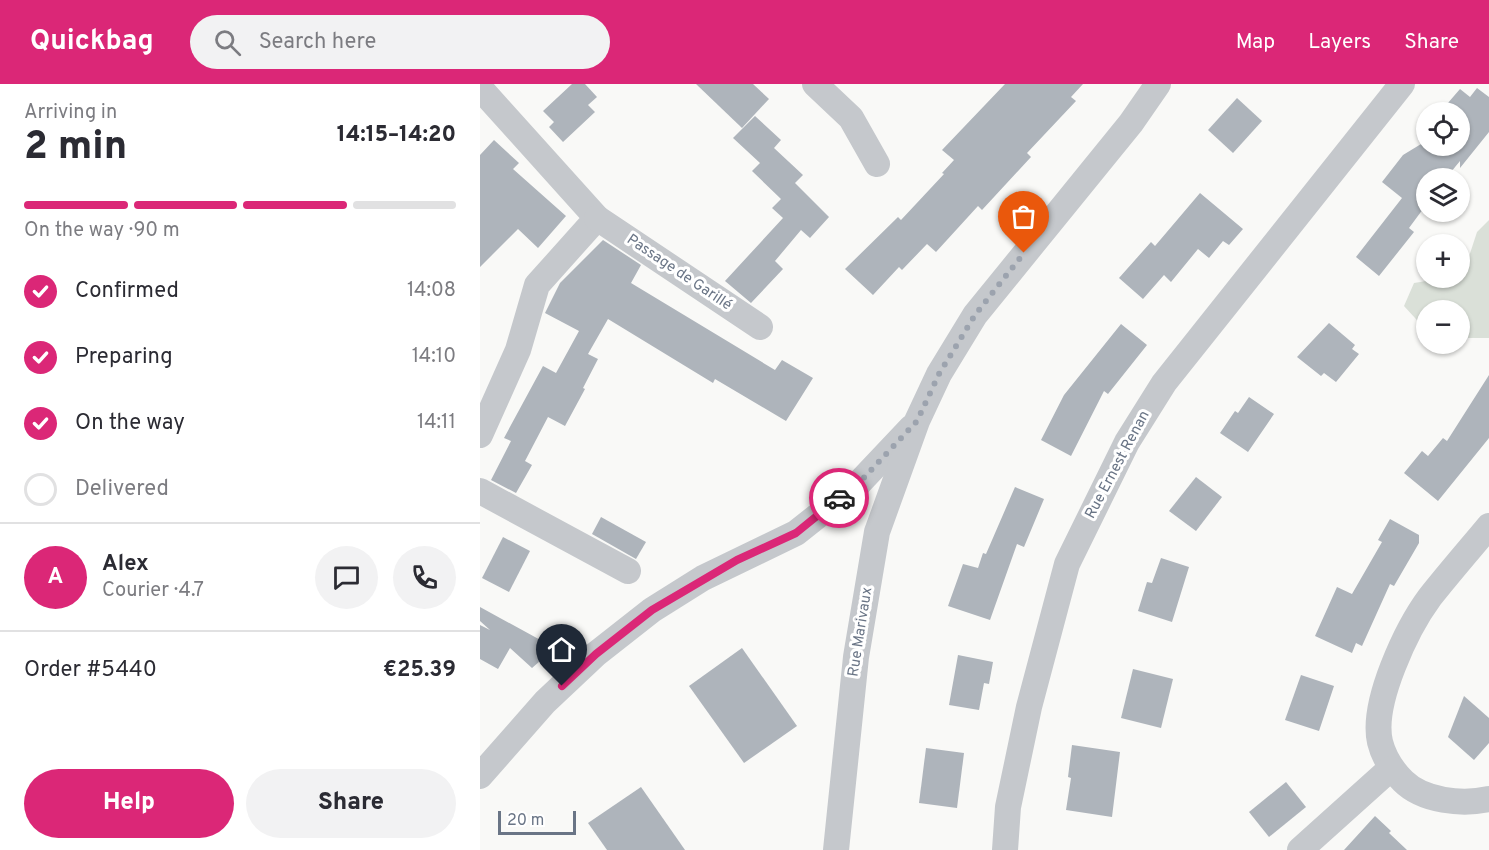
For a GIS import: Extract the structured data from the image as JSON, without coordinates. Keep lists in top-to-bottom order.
{
  "streets": {
    "street": ["Passage de Garillé", "Rue Ernest Renan", "Rue Marivaux"]
  },
  "scale_bar": "20 m",
  "page": {
    "header": "Quickbag",
    "search": "Search here",
    "nav": ["Map", "Layers", "Share"],
    "heading": ["2 min", "Arriving in", "14:15–14:20"],
    "panel": [
      "Alex",
      "Courier · 4.7",
      "Order #5440",
      "€25.39"
    ],
    "map_buttons": ["+", "−"],
    "bar": "On the way · 90 m",
    "list": [
      ["Confirmed", "14:08"],
      ["Preparing", "14:10"],
      ["On the way", "14:11"],
      "Delivered"
    ],
    "round": "A",
    "buttons": ["Help", "Share"],
    "scale": "20 m"
  }
}
